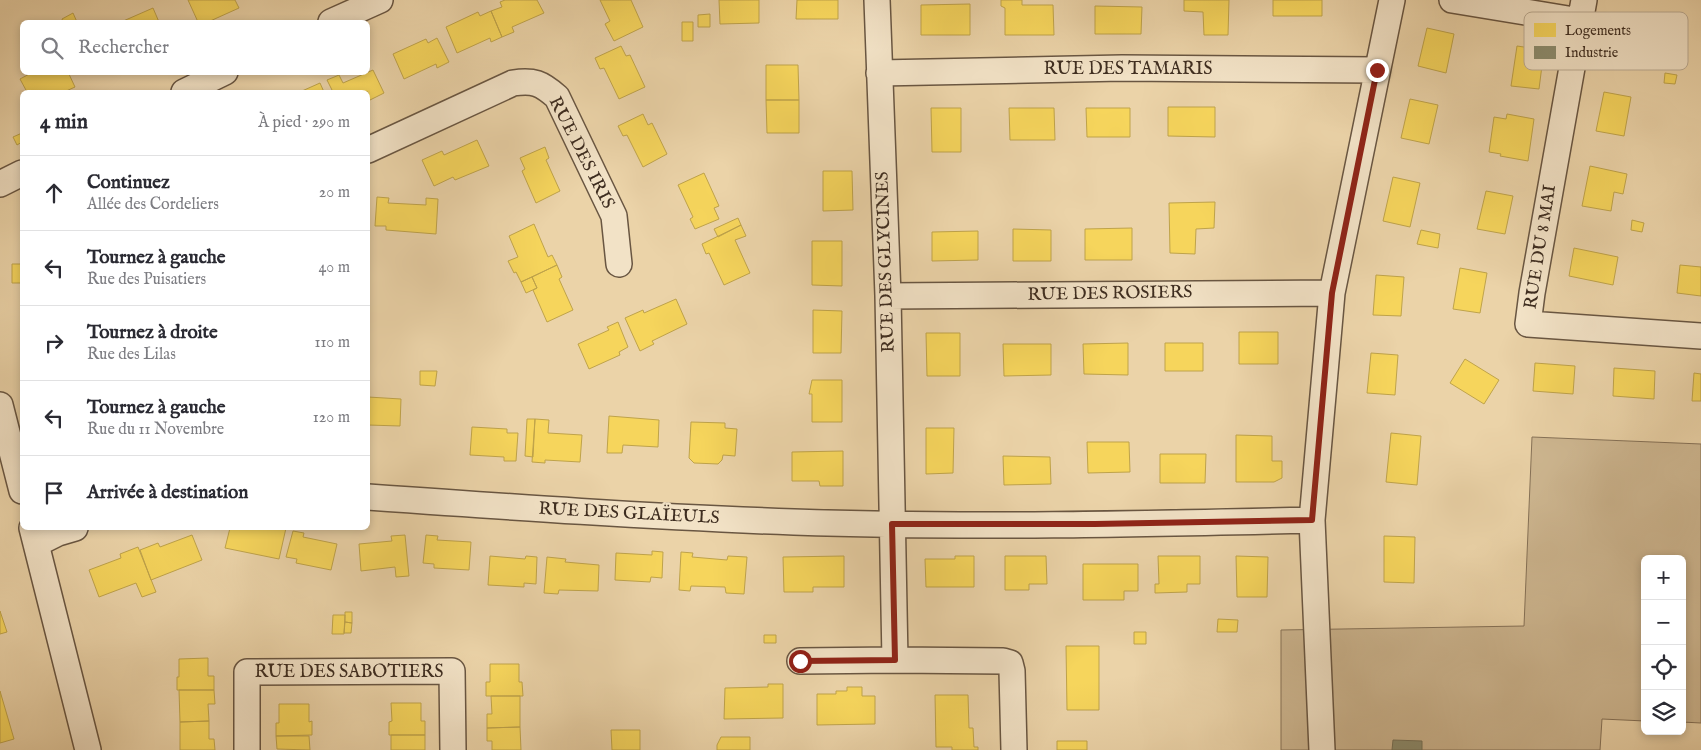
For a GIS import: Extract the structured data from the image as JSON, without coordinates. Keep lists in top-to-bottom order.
{
  "streets": {
    "street": [
      "RUE DES TAMARIS",
      "RUE DES IRIS",
      "RUE DU 8 MAI",
      "RUE DES GLYCINES",
      "RUE DES ROSIERS",
      "RUE DES GLAÏEULS",
      "RUE DES SABOTIERS"
    ]
  },
  "crossings": [
    ["RUE DES TAMARIS", "RUE DES GLYCINES"],
    ["RUE DES GLYCINES", "RUE DES ROSIERS"],
    ["RUE DES GLYCINES", "RUE DES GLAÏEULS"]
  ],
  "legend": ["Logements", "Industrie"],
  "page": {
    "search": "Rechercher",
    "heading": ["4 min", "À pied · 290 m"],
    "list": [
      ["Continuez", "Allée des Cordeliers", "20 m"],
      ["Tournez à gauche", "Rue des Puisatiers", "40 m"],
      ["Tournez à droite", "Rue des Lilas", "110 m"],
      ["Tournez à gauche", "Rue du 11 Novembre", "120 m"],
      "Arrivée à destination"
    ],
    "map_buttons": ["+", "−"]
  }
}
